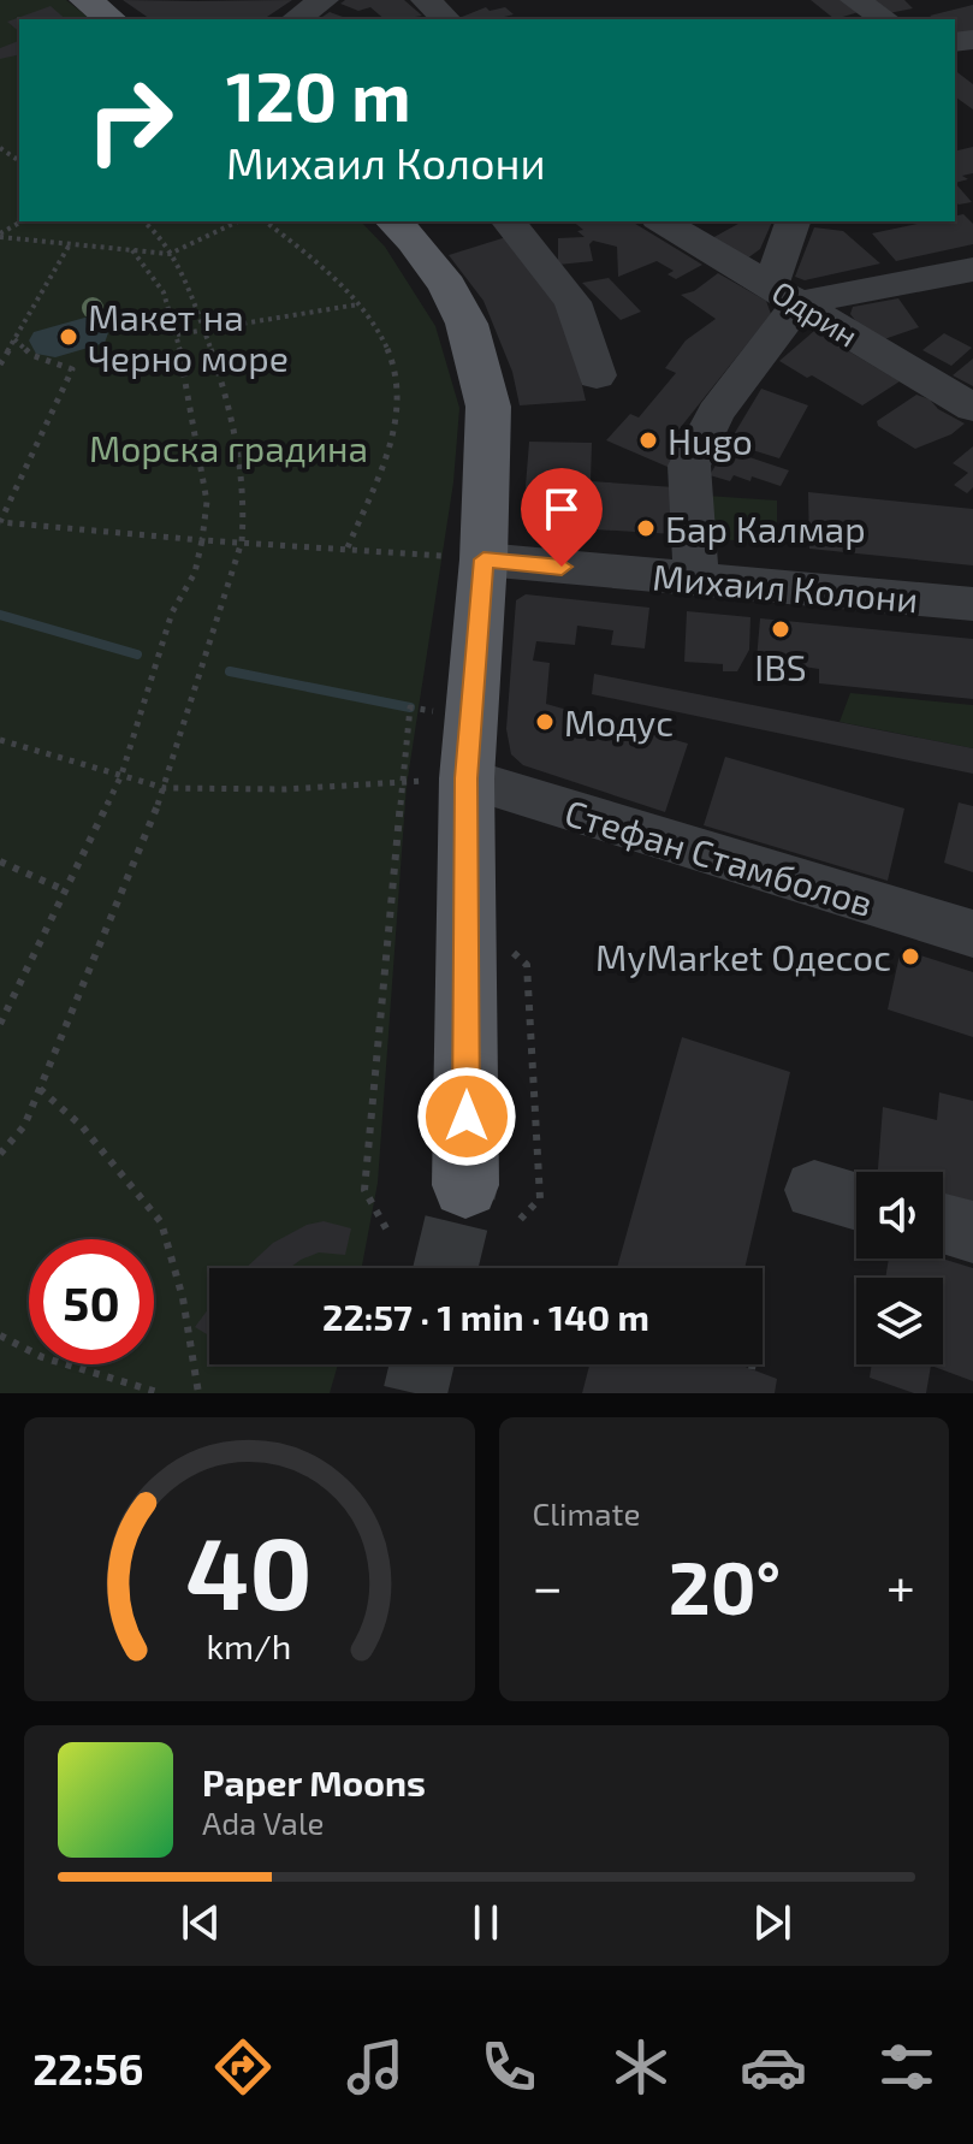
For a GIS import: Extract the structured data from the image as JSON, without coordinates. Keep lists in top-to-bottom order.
{
  "streets": {
    "street": ["Одрин", "Михаил Колони", "Стефан Стамболов"]
  },
  "parks": ["Морска градина"],
  "places": [
    "Макет на Черно море",
    "Hugo",
    "Бар Калмар",
    "IBS",
    "Модус",
    "MyMarket Одесос"
  ],
  "page": {
    "turn": ["120 m", "Михаил Колони"],
    "limit": "50",
    "trip": "22:57 · 1 min · 140 m",
    "tile": "Climate",
    "heat": ["−", "20°", "+"],
    "song": ["Paper Moons", "Ada Vale"],
    "tabs": "22:56",
    "gauge": ["40", "km/h"]
  }
}
